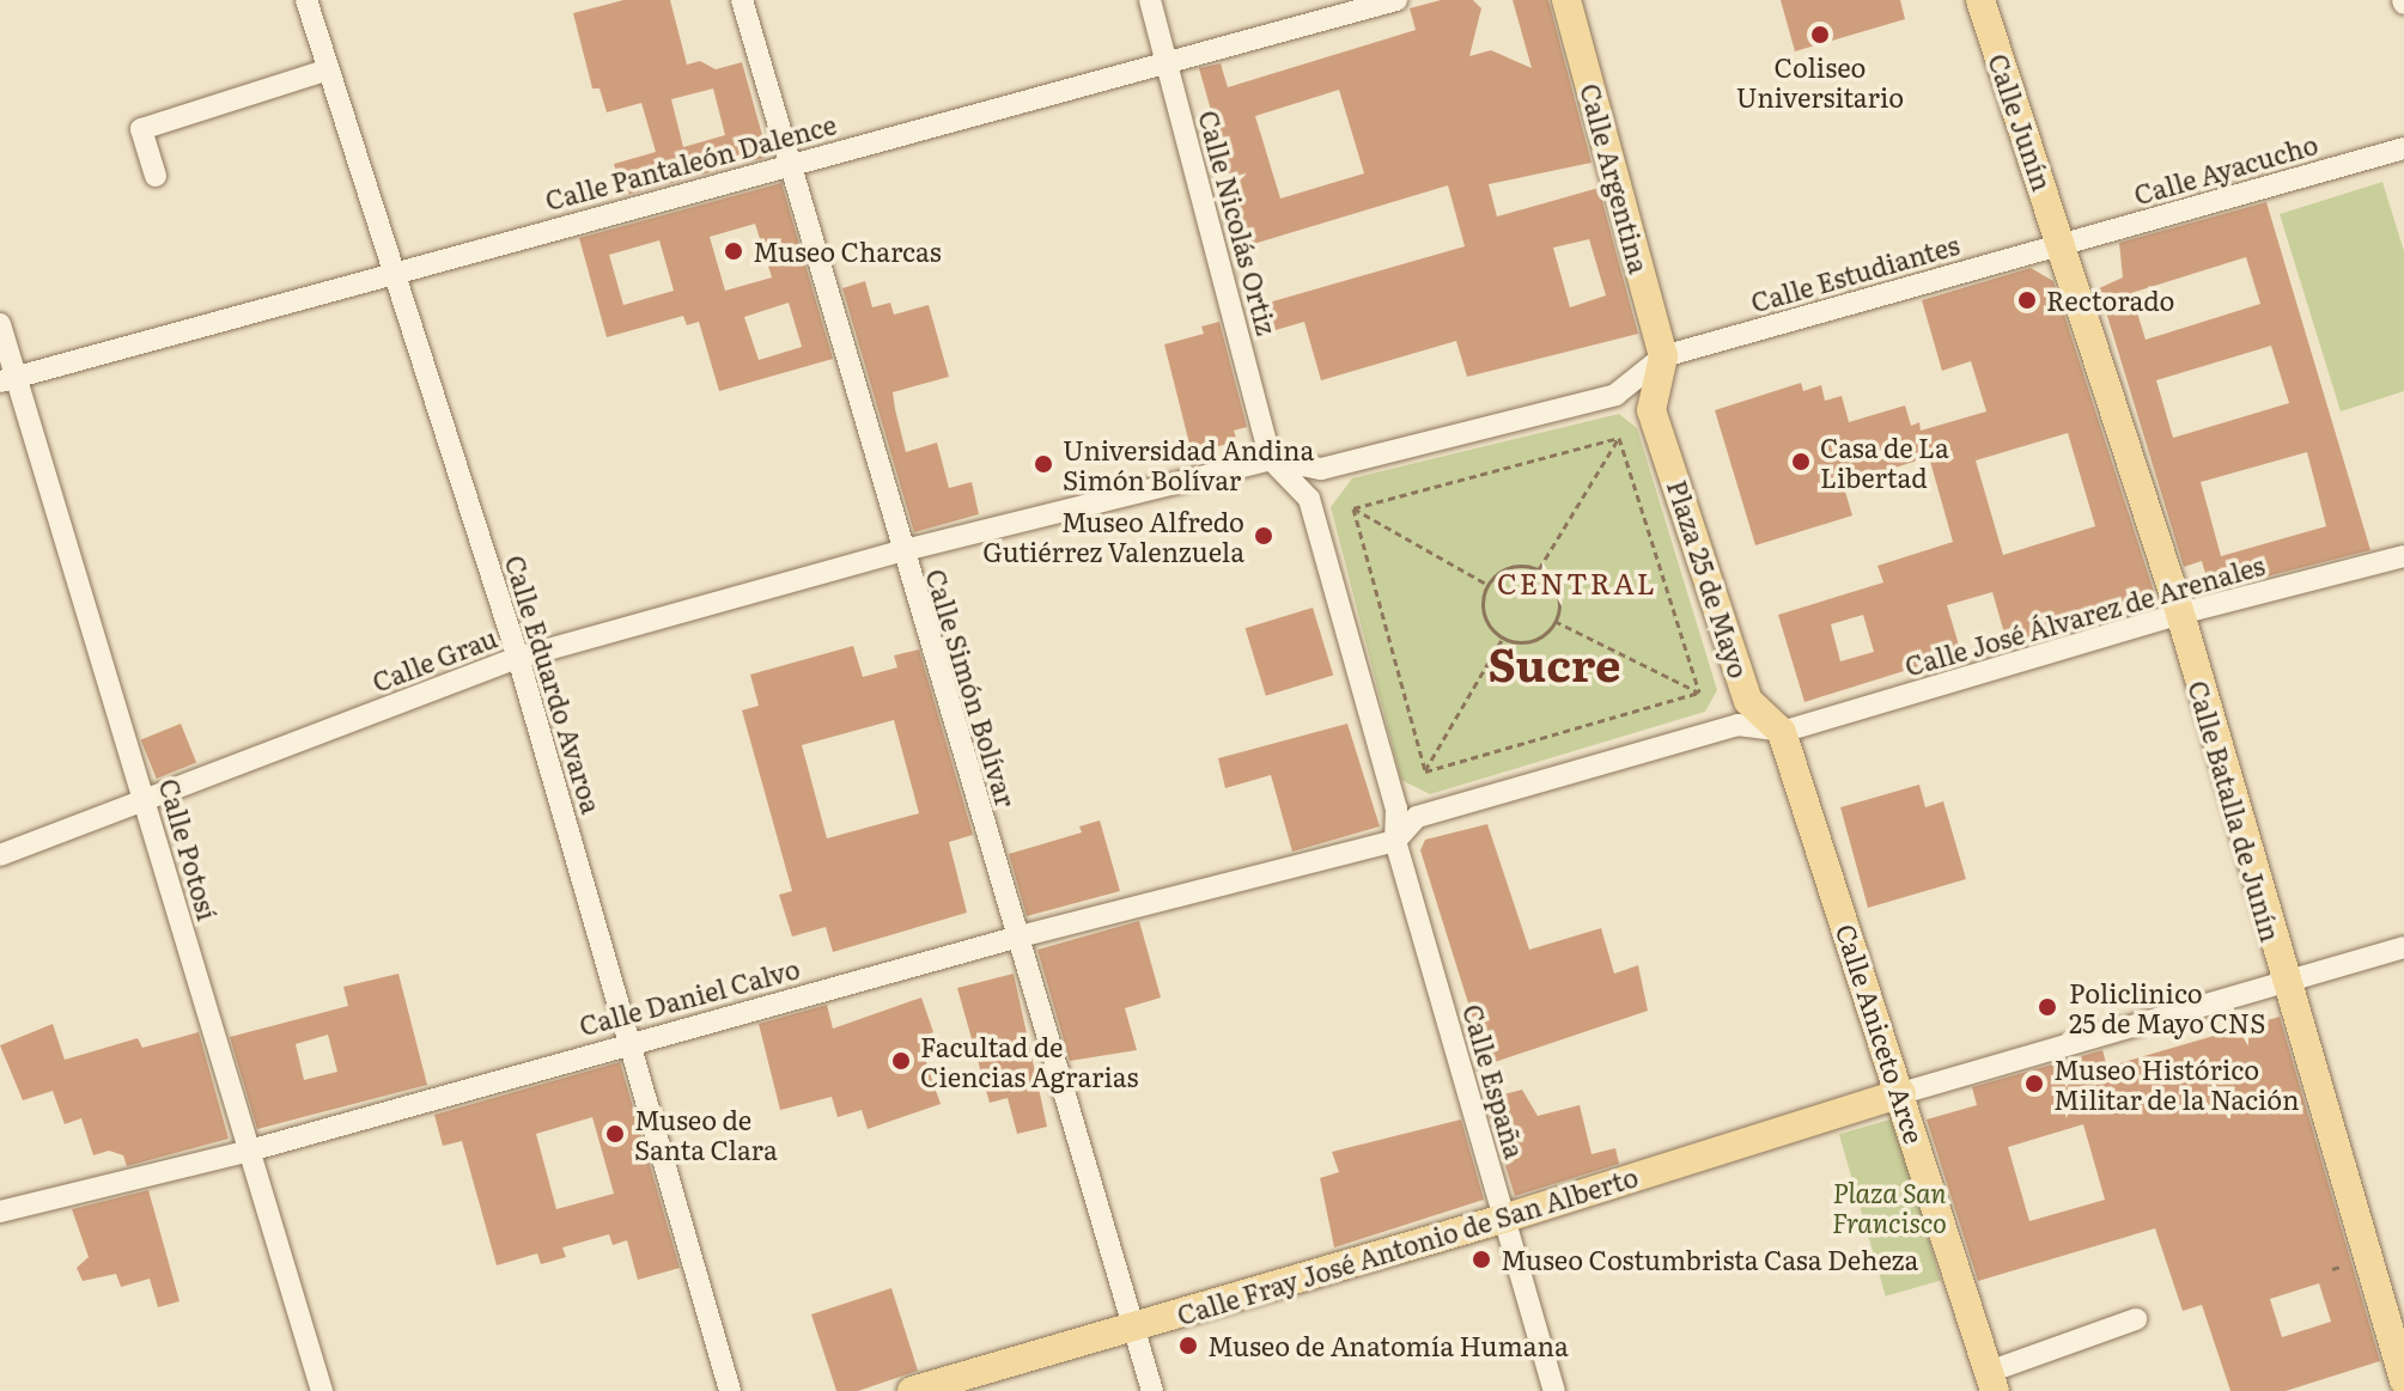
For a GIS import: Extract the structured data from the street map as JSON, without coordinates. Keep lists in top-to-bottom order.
{
  "streets": {
    "main road": [
      "Calle Junín",
      "Calle Argentina",
      "Plaza 25 de Mayo",
      "Calle Batalla de Junín",
      "Calle Aniceto Arce",
      "Calle Fray José Antonio de San Alberto"
    ],
    "street": [
      "Calle Pantaleón Dalence",
      "Calle Ayacucho",
      "Calle Nicolás Ortiz",
      "Calle Estudiantes",
      "Calle José Álvarez de Arenales",
      "Calle Grau",
      "Calle Eduardo Avaroa",
      "Calle Simón Bolívar",
      "Calle Potosí",
      "Calle Daniel Calvo",
      "Calle España"
    ]
  },
  "crossings": [
    ["Calle Junín", "Calle Ayacucho"],
    ["Calle Junín", "Calle Estudiantes"],
    ["Calle Junín", "Calle Batalla de Junín"],
    ["Calle Pantaleón Dalence", "Calle Nicolás Ortiz"],
    ["Calle Pantaleón Dalence", "Calle Eduardo Avaroa"],
    ["Calle Pantaleón Dalence", "Calle Simón Bolívar"],
    ["Calle Pantaleón Dalence", "Calle Potosí"],
    ["Calle Ayacucho", "Calle Estudiantes"],
    ["Calle Ayacucho", "Calle Batalla de Junín"],
    ["Calle Argentina", "Calle Estudiantes"],
    ["Calle Argentina", "Plaza 25 de Mayo"],
    ["Calle Nicolás Ortiz", "Calle Grau"],
    ["Calle Estudiantes", "Plaza 25 de Mayo"],
    ["Calle Estudiantes", "Calle Batalla de Junín"],
    ["Plaza 25 de Mayo", "Calle José Álvarez de Arenales"],
    ["Plaza 25 de Mayo", "Calle Aniceto Arce"],
    ["Calle José Álvarez de Arenales", "Calle Batalla de Junín"],
    ["Calle José Álvarez de Arenales", "Calle Aniceto Arce"],
    ["Calle Grau", "Calle Eduardo Avaroa"],
    ["Calle Grau", "Calle Simón Bolívar"],
    ["Calle Grau", "Calle Potosí"],
    ["Calle Eduardo Avaroa", "Calle Daniel Calvo"],
    ["Calle Simón Bolívar", "Calle Daniel Calvo"],
    ["Calle Simón Bolívar", "Calle Fray José Antonio de San Alberto"],
    ["Calle Potosí", "Calle Daniel Calvo"],
    ["Calle Daniel Calvo", "Calle España"],
    ["Calle Aniceto Arce", "Calle Fray José Antonio de San Alberto"],
    ["Calle España", "Calle Fray José Antonio de San Alberto"]
  ],
  "districts": ["CENTRAL", "Sucre"],
  "parks": ["Plaza San Francisco"],
  "places": [
    "Coliseo Universitario",
    "Museo Charcas",
    "Rectorado",
    "Casa de La Libertad",
    "Universidad Andina Simón Bolívar",
    "Museo Alfredo Gutiérrez Valenzuela",
    "Policlinico 25 de Mayo CNS",
    "Facultad de Ciencias Agrarias",
    "Museo Histórico Militar de la Nación",
    "Museo de Santa Clara",
    "Museo Costumbrista Casa Deheza",
    "Museo de Anatomía Humana"
  ]
}
